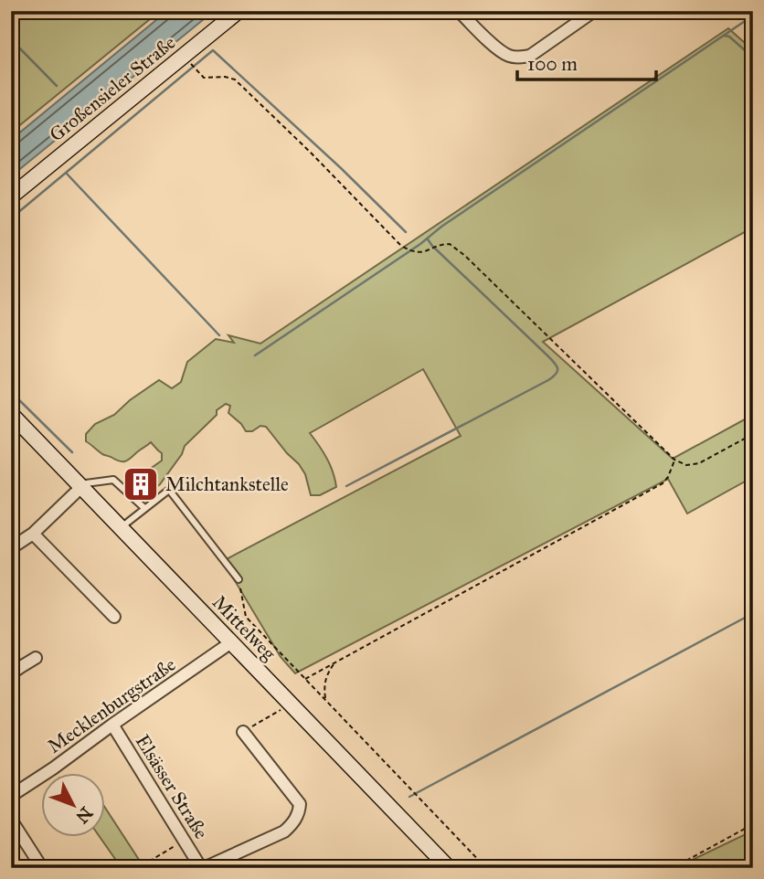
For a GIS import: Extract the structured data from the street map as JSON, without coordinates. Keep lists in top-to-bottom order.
{
  "streets": {
    "street": [
      "Großensieler Straße",
      "Mittelweg",
      "Mecklenburgstraße",
      "Elsässer Straße"
    ]
  },
  "crossings": [
    ["Mittelweg", "Mecklenburgstraße"],
    ["Mecklenburgstraße", "Elsässer Straße"]
  ],
  "places": {
    "building": ["Milchtankstelle"]
  },
  "scale_bar": "100 m",
  "north": "bottom right"
}
